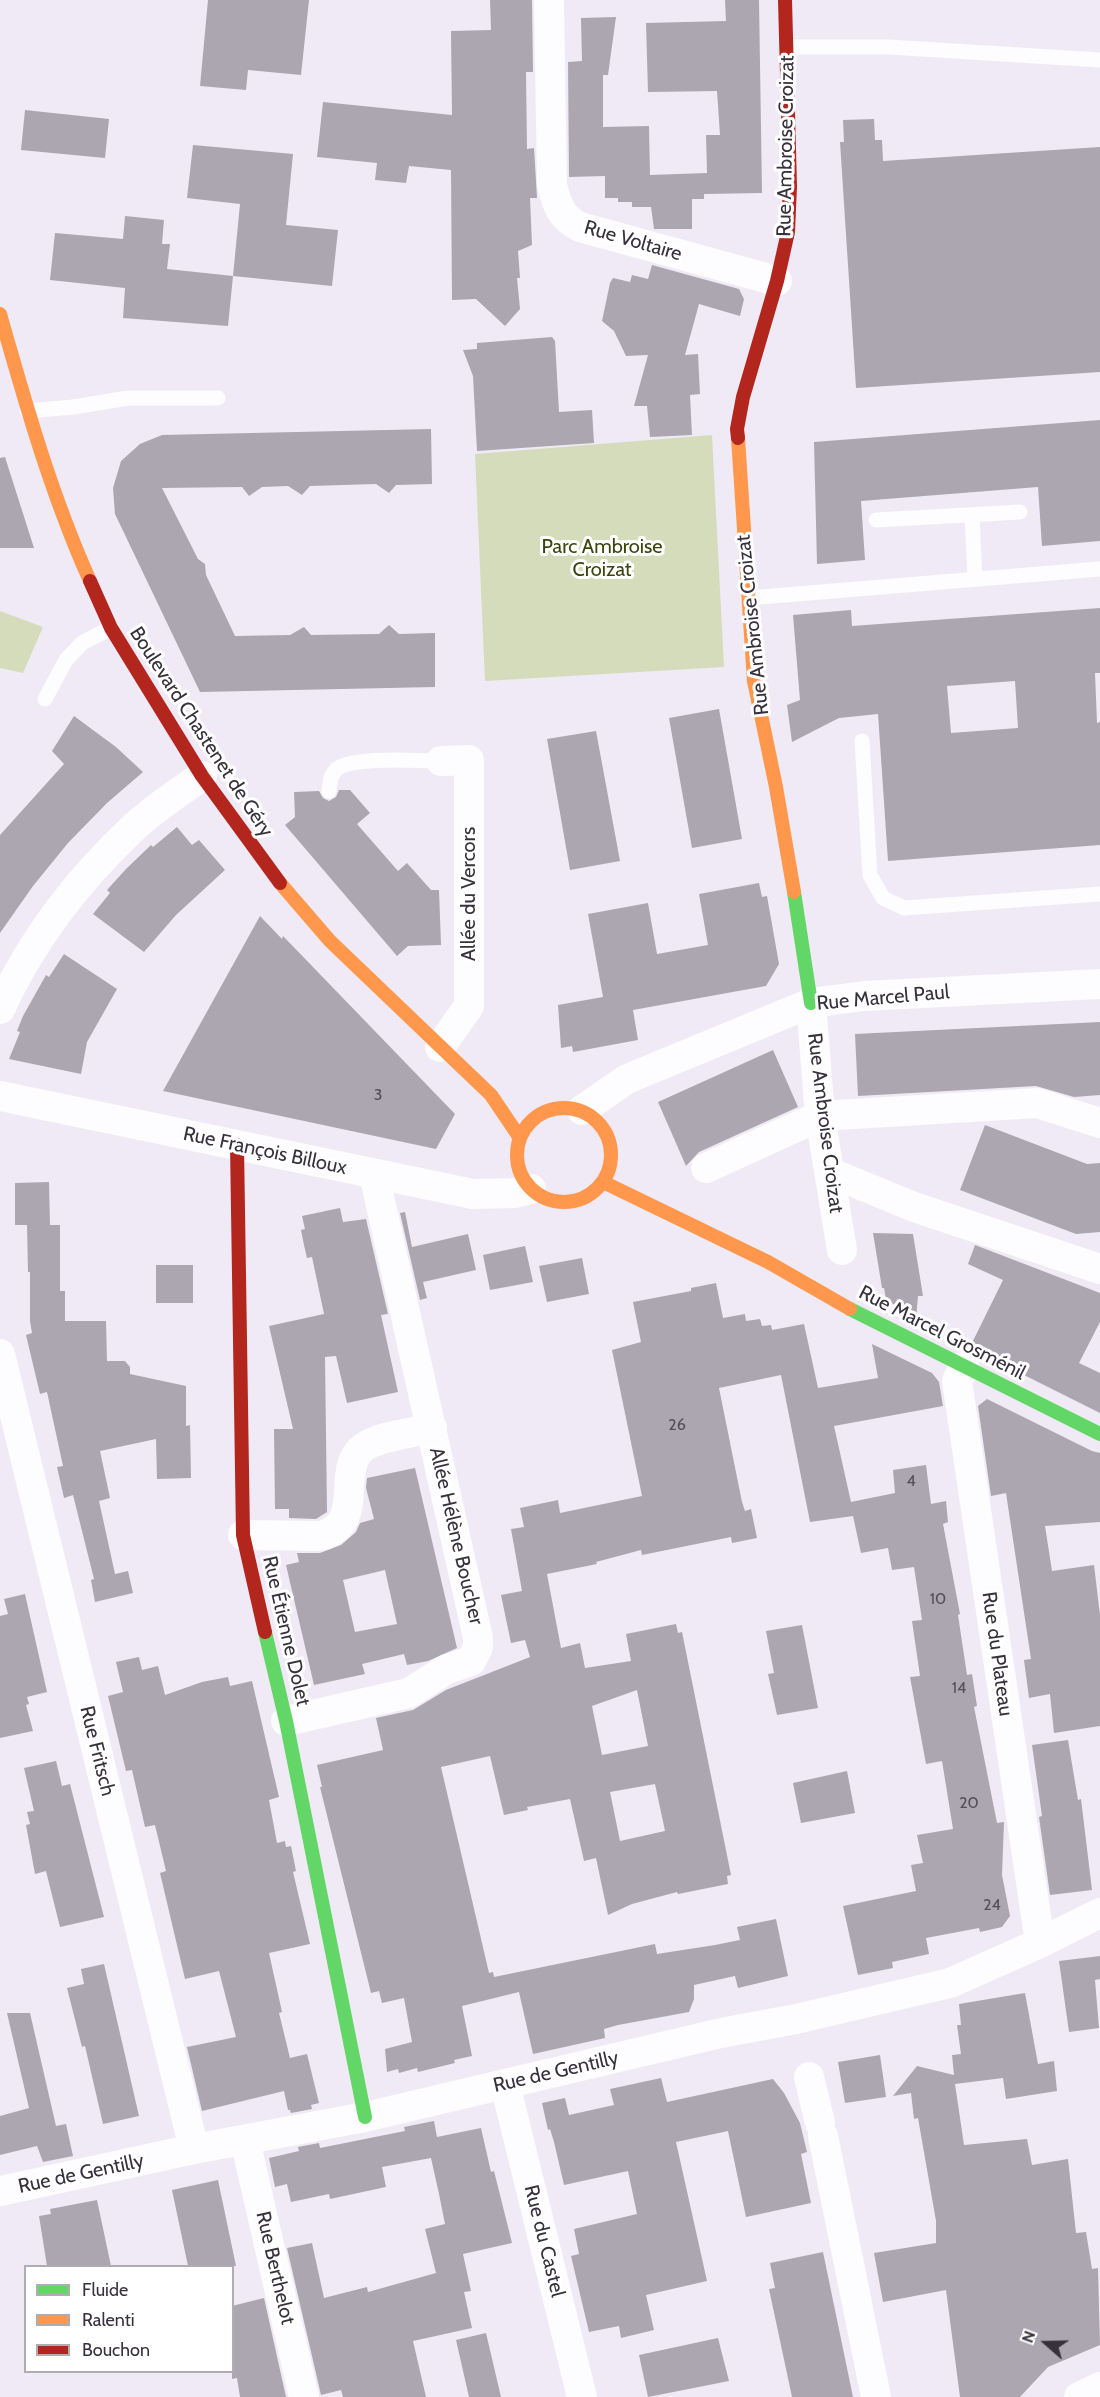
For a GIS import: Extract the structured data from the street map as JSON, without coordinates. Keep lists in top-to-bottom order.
{
  "streets": {
    "street": [
      "Rue Ambroise Croizat",
      "Rue Voltaire",
      "Boulevard Chastenet de Géry",
      "Allée du Vercors",
      "Rue Marcel Paul",
      "Rue François Billoux",
      "Rue Marcel Grosménil",
      "Allée Hélène Boucher",
      "Rue Étienne Dolet",
      "Rue du Plateau",
      "Rue Fritsch",
      "Rue de Gentilly",
      "Rue du Castel",
      "Rue Berthelot"
    ]
  },
  "crossings": [
    ["Rue Ambroise Croizat", "Rue Voltaire"],
    ["Rue Ambroise Croizat", "Rue Marcel Paul"],
    ["Boulevard Chastenet de Géry", "Allée du Vercors"],
    ["Boulevard Chastenet de Géry", "Rue Marcel Paul"],
    ["Boulevard Chastenet de Géry", "Rue François Billoux"],
    ["Boulevard Chastenet de Géry", "Rue Marcel Grosménil"],
    ["Rue Marcel Paul", "Rue François Billoux"],
    ["Rue Marcel Paul", "Rue Marcel Grosménil"],
    ["Rue François Billoux", "Rue Marcel Grosménil"],
    ["Rue François Billoux", "Allée Hélène Boucher"],
    ["Rue François Billoux", "Rue Étienne Dolet"],
    ["Rue Marcel Grosménil", "Rue du Plateau"],
    ["Allée Hélène Boucher", "Rue Étienne Dolet"],
    ["Rue Étienne Dolet", "Rue de Gentilly"],
    ["Rue du Plateau", "Rue de Gentilly"],
    ["Rue Fritsch", "Rue de Gentilly"],
    ["Rue de Gentilly", "Rue du Castel"],
    ["Rue de Gentilly", "Rue Berthelot"]
  ],
  "parks": ["Parc Ambroise Croizat"],
  "house_numbers": [
    "3",
    "26",
    "4",
    "10",
    "14",
    "20",
    "24"
  ],
  "legend": ["Fluide", "Ralenti", "Bouchon"],
  "north": "left"
}
